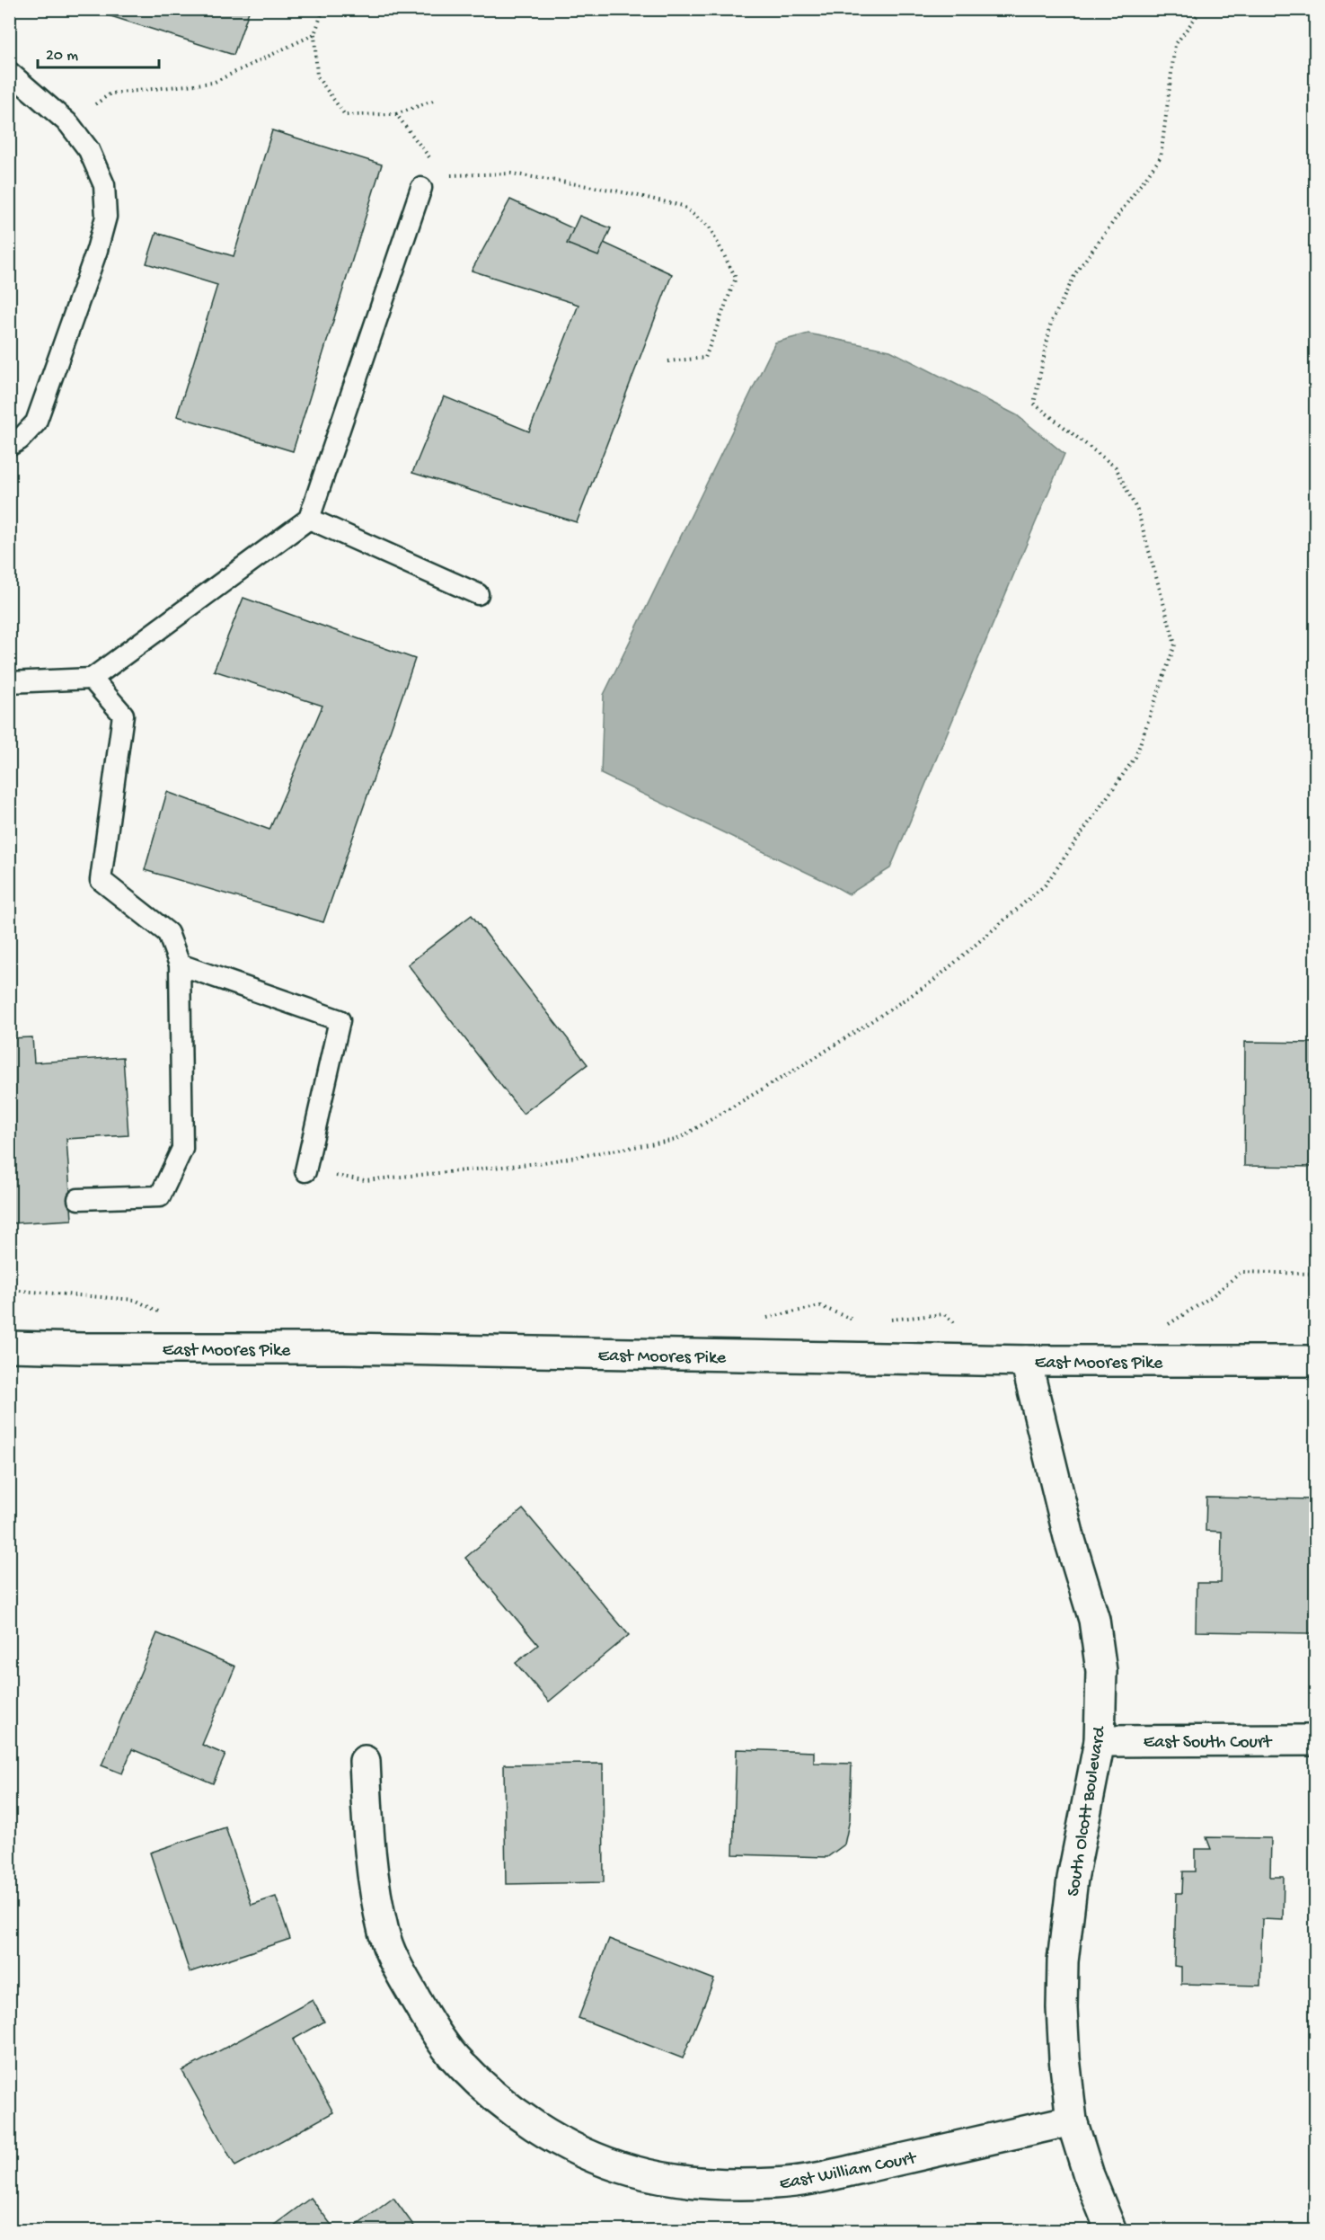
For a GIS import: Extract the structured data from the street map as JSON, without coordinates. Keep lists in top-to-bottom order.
{
  "streets": {
    "street": [
      "East Moores Pike",
      "East South Court",
      "South Olcott Boulevard",
      "East William Court"
    ]
  },
  "crossings": [
    ["East Moores Pike", "South Olcott Boulevard"],
    ["East South Court", "South Olcott Boulevard"],
    ["South Olcott Boulevard", "East William Court"]
  ],
  "scale_bar": "20 m"
}
